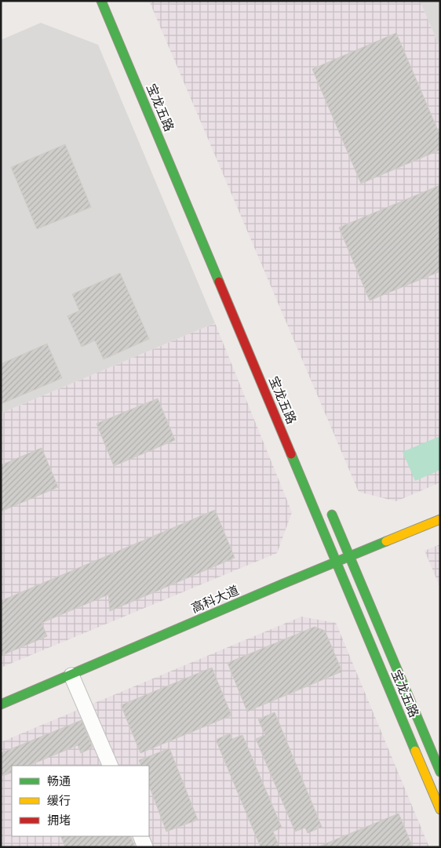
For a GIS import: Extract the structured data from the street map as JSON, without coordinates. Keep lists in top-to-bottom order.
{
  "streets": {
    "street": ["宝龙五路", "高科大道"]
  },
  "crossings": [
    ["宝龙五路", "高科大道"]
  ],
  "legend": ["畅通", "缓行", "拥堵"]
}
